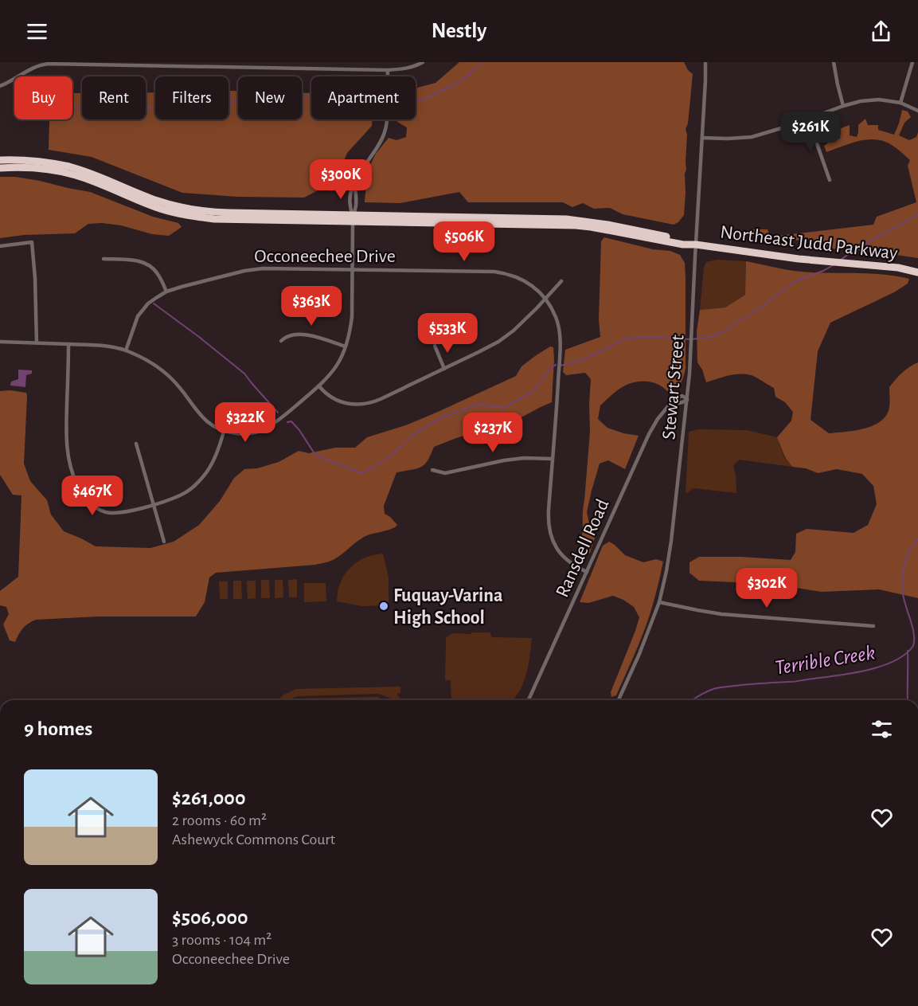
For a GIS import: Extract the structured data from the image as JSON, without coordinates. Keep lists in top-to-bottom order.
{
  "streets": {
    "highway": ["Northeast Judd Parkway"],
    "street": ["Occoneechee Drive", "Stewart Street", "Ransdell Road"]
  },
  "crossings": [
    ["Northeast Judd Parkway", "Stewart Street"],
    ["Occoneechee Drive", "Ransdell Road"],
    ["Stewart Street", "Ransdell Road"]
  ],
  "water": ["Terrible Creek"],
  "places": ["Fuquay-Varina High School"],
  "page": {
    "header": "Nestly",
    "chip": [
      "Buy",
      "Rent",
      "Filters",
      "New",
      "Apartment"
    ],
    "price": [
      "$261K",
      "$300K",
      "$506K",
      "$363K",
      "$533K",
      "$322K",
      "$237K",
      "$467K",
      "$302K"
    ],
    "heading": "9 homes",
    "list": [
      {
        "name": "$261,000",
        "note": "2 rooms · 60 m² · Ashewyck Commons Court"
      },
      {
        "name": "$506,000",
        "note": "3 rooms · 104 m² · Occoneechee Drive"
      }
    ]
  }
}
